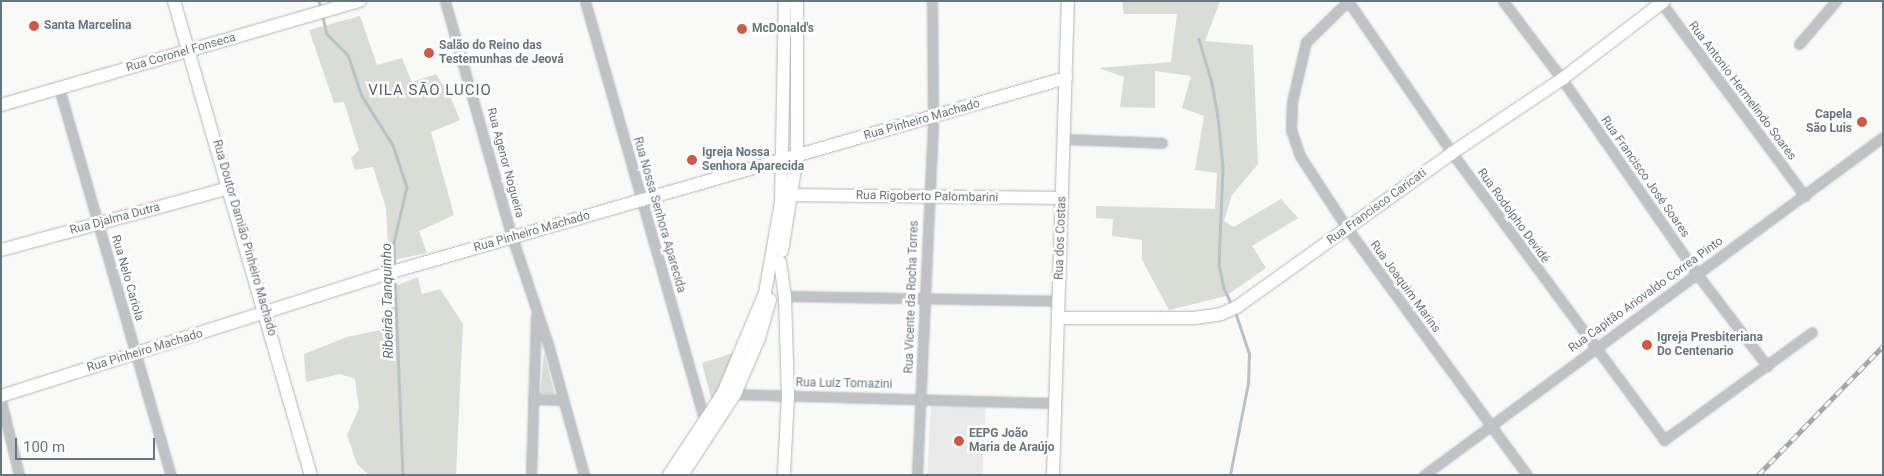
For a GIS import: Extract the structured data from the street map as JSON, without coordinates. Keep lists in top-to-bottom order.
{
  "streets": {
    "street": [
      "Rua Coronel Fonseca",
      "Rua Antonio Hermelindo Soares",
      "Rua Pinheiro Machado",
      "Rua Agenor Nogueira",
      "Rua Francisco José Soares",
      "Rua Rigoberto Palombarini",
      "Rua Francisco Caricati",
      "Rua Nossa Senhora Aparecida",
      "Rua Rodolpho Devidé",
      "Rua Djalma Dutra",
      "Rua Doutor Damião Pinheiro Machado",
      "Rua dos Costas",
      "Rua Nelo Cariola",
      "Rua Joaquim Marins",
      "Rua Capitão Ariovaldo Correa Pinto",
      "Rua Vicente da Rocha Torres",
      "Rua Luiz Tomazini"
    ]
  },
  "crossings": [
    ["Rua Coronel Fonseca", "Rua Doutor Damião Pinheiro Machado"],
    ["Rua Coronel Fonseca", "Rua Nelo Cariola"],
    ["Rua Antonio Hermelindo Soares", "Rua Francisco Caricati"],
    ["Rua Antonio Hermelindo Soares", "Rua Capitão Ariovaldo Correa Pinto"],
    ["Rua Pinheiro Machado", "Rua Agenor Nogueira"],
    ["Rua Pinheiro Machado", "Rua Nossa Senhora Aparecida"],
    ["Rua Pinheiro Machado", "Rua Doutor Damião Pinheiro Machado"],
    ["Rua Pinheiro Machado", "Rua dos Costas"],
    ["Rua Pinheiro Machado", "Rua Nelo Cariola"],
    ["Rua Pinheiro Machado", "Rua Vicente da Rocha Torres"],
    ["Rua Francisco José Soares", "Rua Francisco Caricati"],
    ["Rua Francisco José Soares", "Rua Rodolpho Devidé"],
    ["Rua Francisco José Soares", "Rua Capitão Ariovaldo Correa Pinto"],
    ["Rua Rigoberto Palombarini", "Rua dos Costas"],
    ["Rua Rigoberto Palombarini", "Rua Vicente da Rocha Torres"],
    ["Rua Francisco Caricati", "Rua Rodolpho Devidé"],
    ["Rua Francisco Caricati", "Rua dos Costas"],
    ["Rua Francisco Caricati", "Rua Joaquim Marins"],
    ["Rua Rodolpho Devidé", "Rua Joaquim Marins"],
    ["Rua Rodolpho Devidé", "Rua Capitão Ariovaldo Correa Pinto"],
    ["Rua Djalma Dutra", "Rua Doutor Damião Pinheiro Machado"],
    ["Rua Djalma Dutra", "Rua Nelo Cariola"],
    ["Rua dos Costas", "Rua Luiz Tomazini"],
    ["Rua Joaquim Marins", "Rua Capitão Ariovaldo Correa Pinto"],
    ["Rua Vicente da Rocha Torres", "Rua Luiz Tomazini"]
  ],
  "districts": ["VILA SÃO LUCIO"],
  "water": ["Ribeirão Tanquinho"],
  "places": [
    "Santa Marcelina",
    "McDonald's",
    "Salão do Reino das Testemunhas de Jeová",
    "Capela São Luis",
    "Igreja Nossa Senhora Aparecida",
    "Igreja Presbiteriana Do Centenario",
    "EEPG João Maria de Araújo"
  ],
  "scale_bar": "100 m"
}
